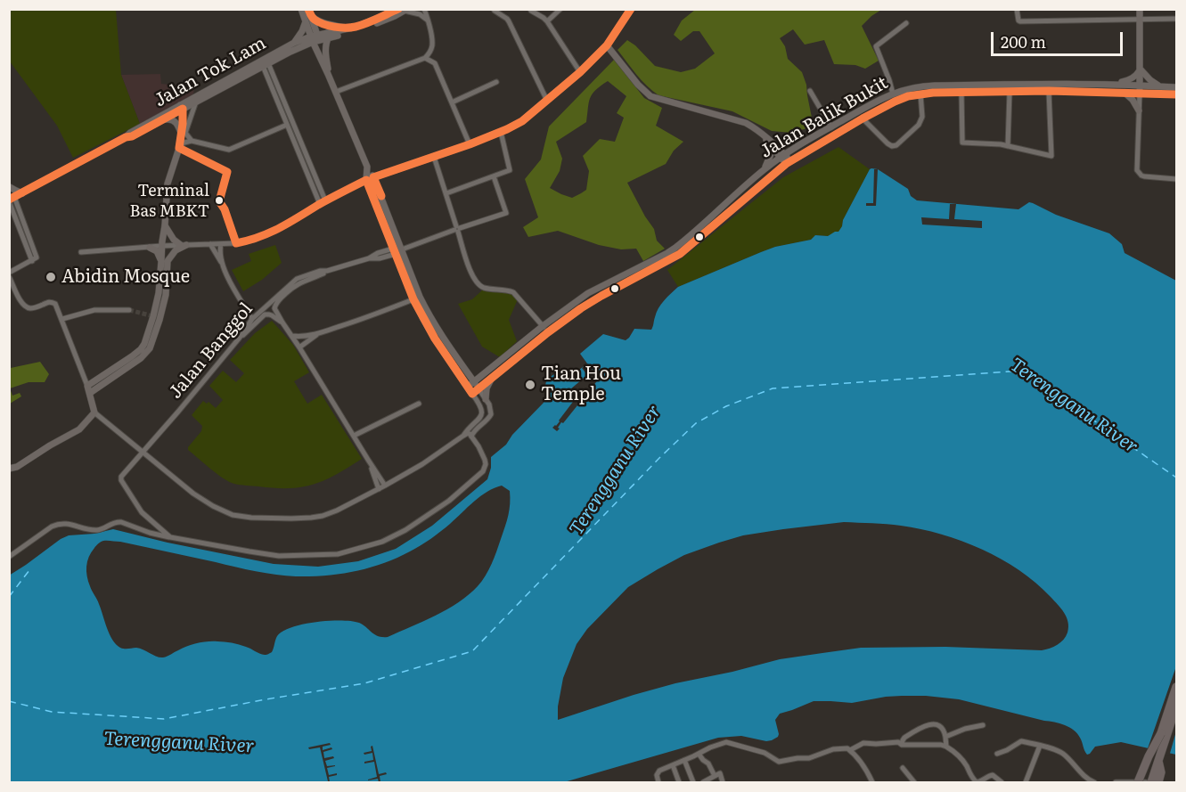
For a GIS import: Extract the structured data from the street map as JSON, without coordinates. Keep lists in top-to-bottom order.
{
  "streets": {
    "main road": ["Jalan Tok Lam", "Jalan Balik Bukit"],
    "street": ["Jalan Banggol"]
  },
  "water": ["Terengganu River"],
  "places": ["Terminal Bas MBKT", "Abidin Mosque", "Tian Hou Temple"],
  "scale_bar": "200 m"
}
